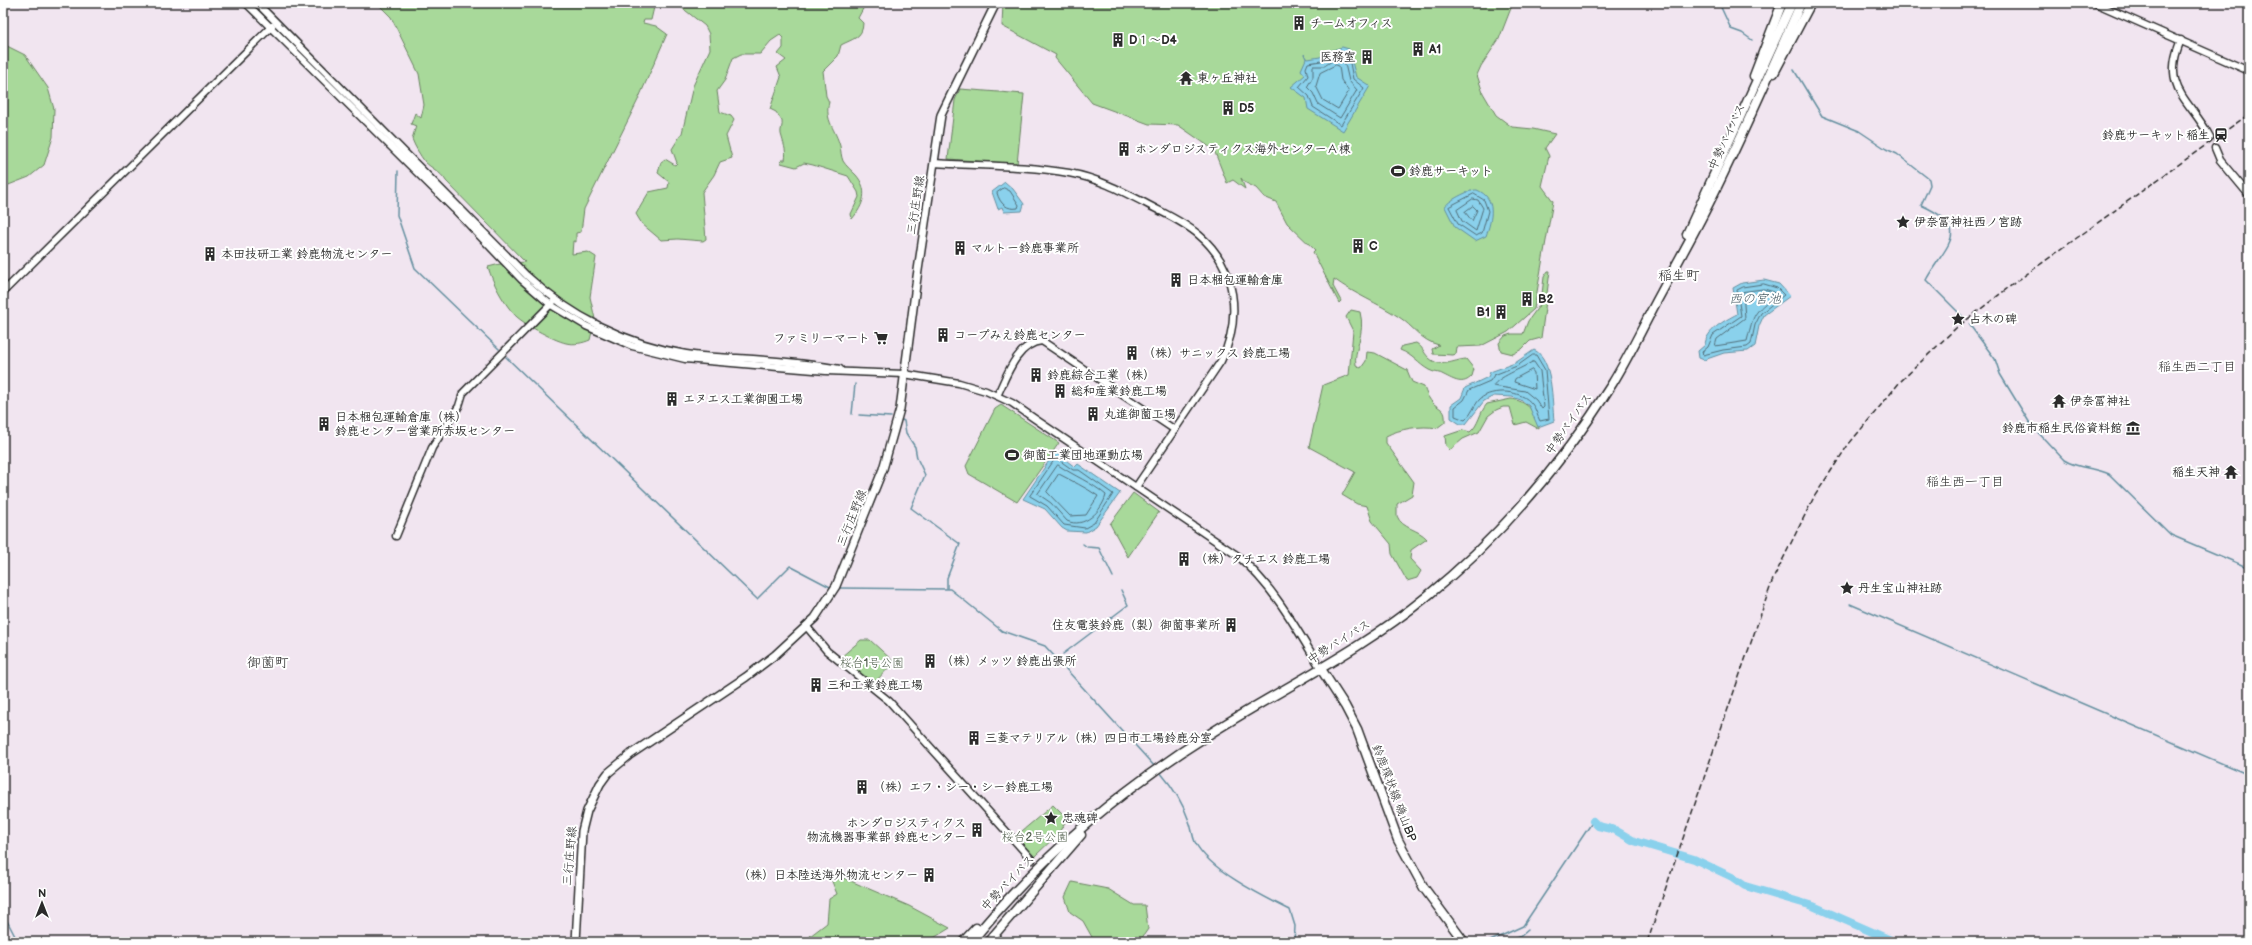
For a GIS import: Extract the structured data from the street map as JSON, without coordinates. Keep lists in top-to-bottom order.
{
  "streets": {
    "main road": ["中勢バイパス", "三行庄野線", "鈴鹿環状線 磯山BP"]
  },
  "crossings": [
    ["中勢バイパス", "鈴鹿環状線 磯山BP"]
  ],
  "districts": [
    "稲生町",
    "稲生西二丁目",
    "稲生西一丁目",
    "御薗町"
  ],
  "water": ["西の宮池"],
  "parks": ["桜台1号公園", "桜台2号公園"],
  "places": {
    "building": [
      "チームオフィス",
      "D１～D4",
      "A1",
      "医務室",
      "D5",
      "ホンダロジスティクス海外センターＡ棟",
      "C",
      "マルトー鈴鹿事業所",
      "本田技研工業 鈴鹿物流センター",
      "日本梱包運輸倉庫",
      "B2",
      "B1",
      "コープみえ鈴鹿センター",
      "（株）サニックス 鈴鹿工場",
      "鈴鹿綜合工業（株）",
      "総和産業鈴鹿工場",
      "エヌエス工業御園工場",
      "丸進御薗工場",
      "日本梱包運輸倉庫（株） 鈴鹿センター営業所赤坂センター",
      "（株）タチエス 鈴鹿工場",
      "住友電装鈴鹿（製）御薗事業所",
      "（株）メッツ 鈴鹿出張所",
      "三和工業鈴鹿工場",
      "三菱マテリアル（株）四日市工場鈴鹿分室",
      "（株）エフ・シー・シー鈴鹿工場",
      "ホンダロジスティクス 物流機器事業部 鈴鹿センター",
      "（株）日本陸送海外物流センター"
    ],
    "temple": ["東ヶ丘神社", "伊奈冨神社", "稲生天神"],
    "station": ["鈴鹿サーキット稲生"],
    "sports": ["鈴鹿サーキット", "御薗工業団地運動広場"],
    "place": [
      "伊奈冨神社西ノ宮跡",
      "占木の碑",
      "丹生宝山神社跡",
      "忠魂碑"
    ],
    "supermarket": ["ファミリーマート"],
    "museum": ["鈴鹿市稲生民俗資料館"]
  },
  "north": "top"
}
